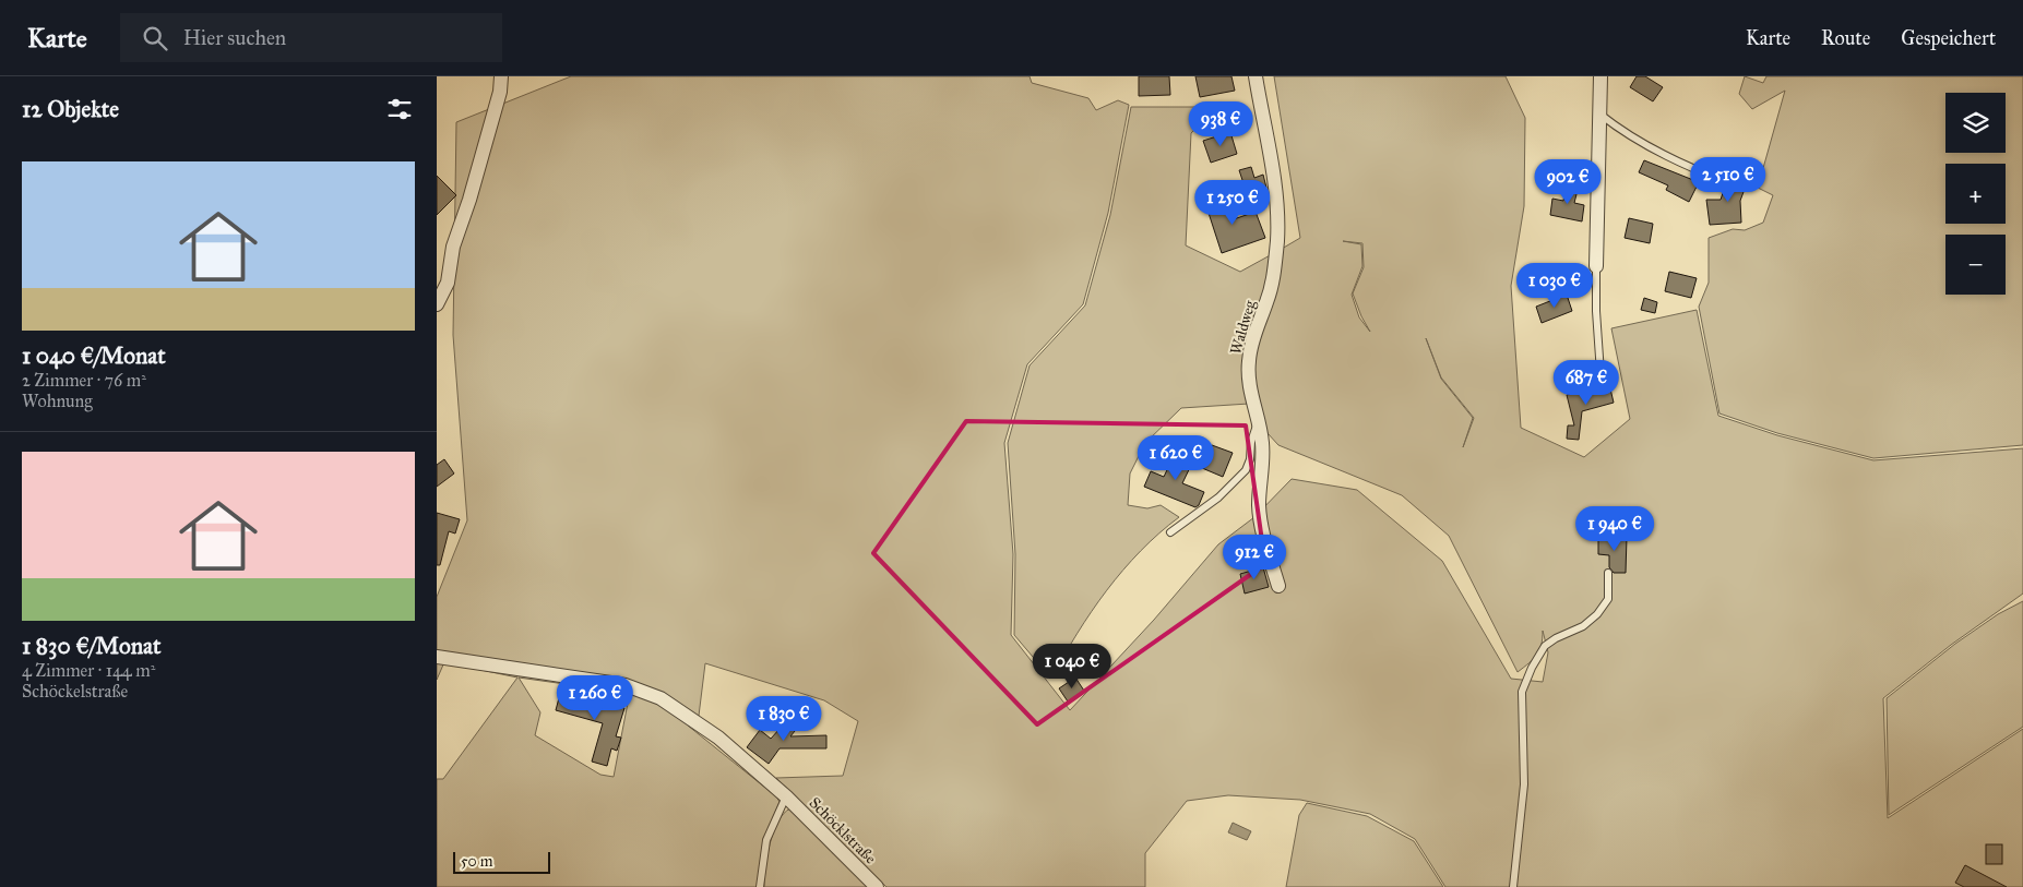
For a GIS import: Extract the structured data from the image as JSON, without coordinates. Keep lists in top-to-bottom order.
{
  "streets": {
    "street": ["Waldweg", "Schöcklstraße"]
  },
  "scale_bar": "50 m",
  "page": {
    "header": "Karte",
    "search": "Hier suchen",
    "nav": ["Karte", "Route", "Gespeichert"],
    "heading": "12 Objekte",
    "map_buttons": ["+", "−"],
    "price": [
      "938 €",
      "2 510 €",
      "902 €",
      "1 250 €",
      "1 030 €",
      "687 €",
      "1 620 €",
      "1 940 €",
      "912 €",
      "1 040 €",
      "1 260 €",
      "1 830 €"
    ],
    "list": [
      {
        "name": "1 040 €/Monat",
        "note": "2 Zimmer · 76 m² · Wohnung"
      },
      {
        "name": "1 830 €/Monat",
        "note": "4 Zimmer · 144 m² · Schöckelstraße"
      }
    ],
    "scale": "50 m"
  }
}
